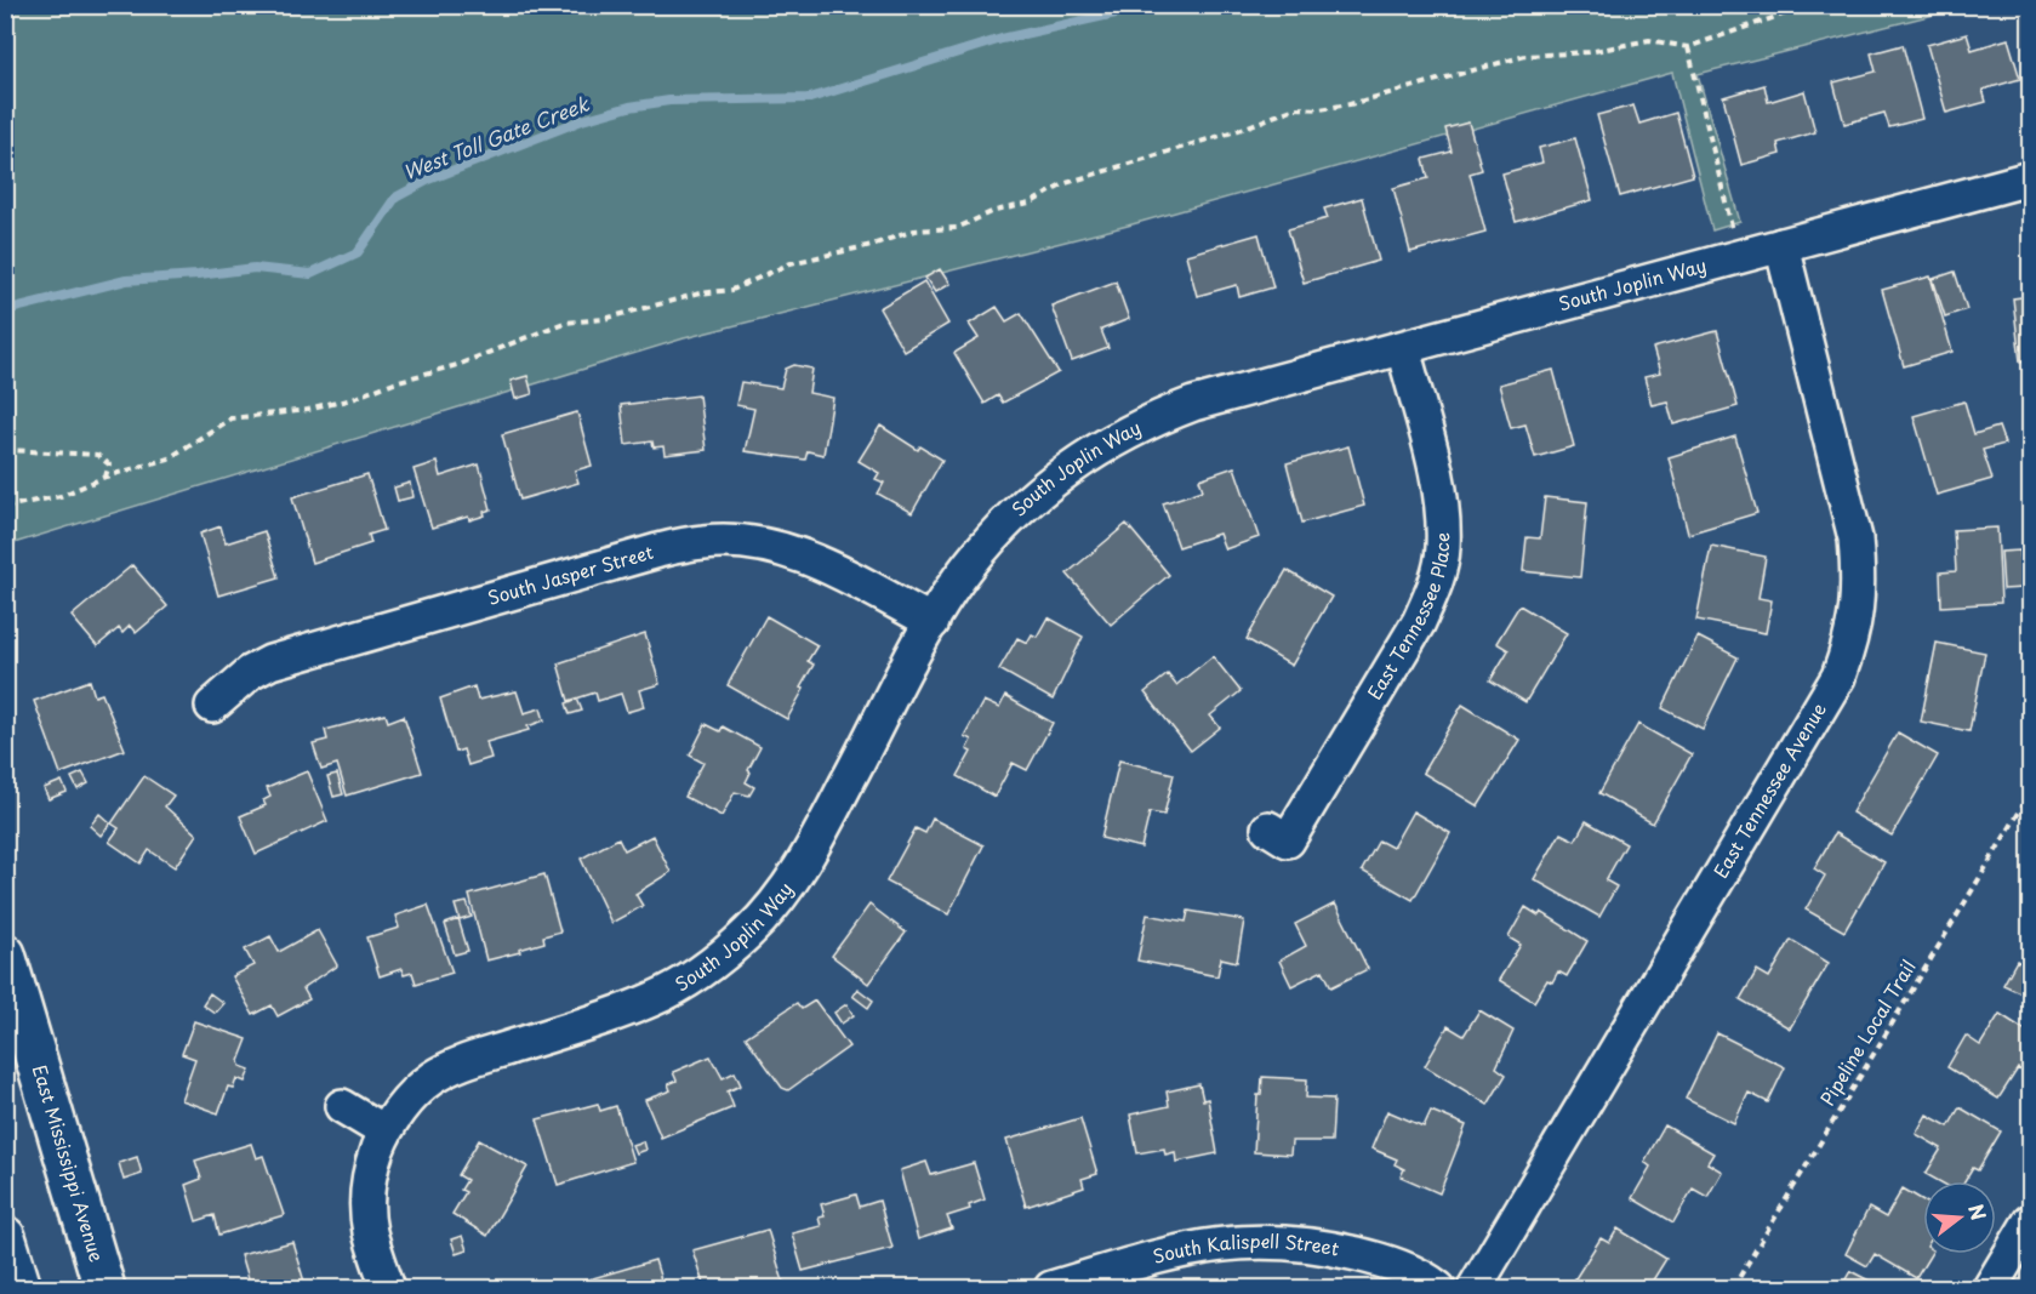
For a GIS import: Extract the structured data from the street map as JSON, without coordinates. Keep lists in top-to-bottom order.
{
  "streets": {
    "main road": ["East Mississippi Avenue"],
    "street": [
      "South Joplin Way",
      "South Jasper Street",
      "East Tennessee Place",
      "East Tennessee Avenue",
      "South Kalispell Street"
    ],
    "path": ["Pipeline Local Trail"]
  },
  "crossings": [
    ["South Joplin Way", "South Jasper Street"],
    ["South Joplin Way", "East Tennessee Place"],
    ["South Joplin Way", "East Tennessee Avenue"]
  ],
  "water": ["West Toll Gate Creek"],
  "north": "right"
}
